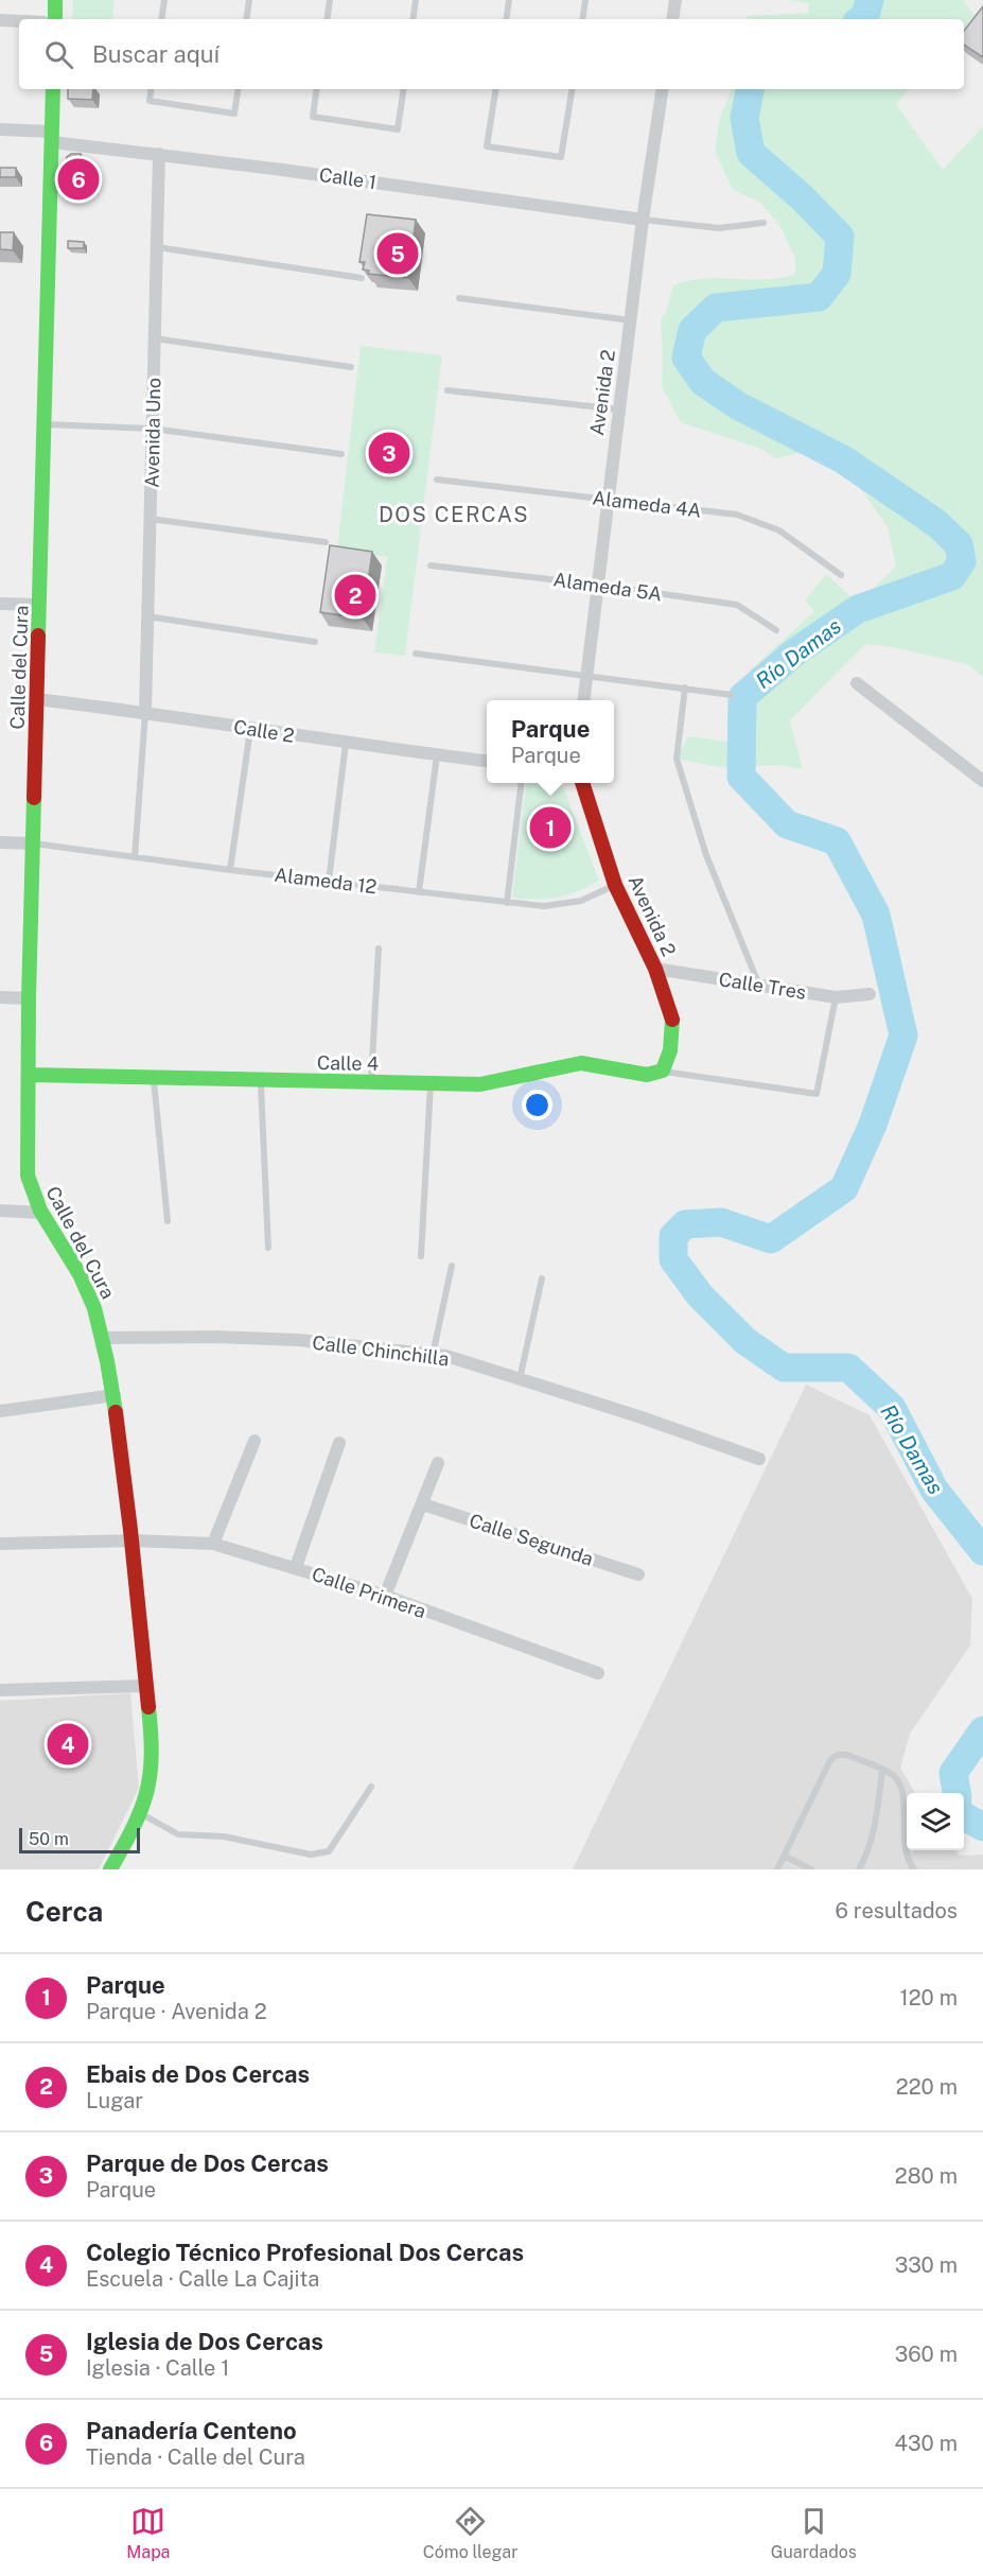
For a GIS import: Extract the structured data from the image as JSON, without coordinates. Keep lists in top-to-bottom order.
{
  "streets": {
    "street": [
      "Calle 1",
      "Avenida 2",
      "Avenida Uno",
      "Calle del Cura",
      "Calle 2",
      "Calle Tres",
      "Calle 4",
      "Calle Chinchilla",
      "Calle Segunda",
      "Calle Primera"
    ],
    "lane": ["Alameda 4A", "Alameda 5A", "Alameda 12"]
  },
  "crossings": [
    ["Calle 1", "Avenida 2"],
    ["Calle 1", "Avenida Uno"],
    ["Calle 1", "Calle del Cura"],
    ["Avenida 2", "Alameda 4A"],
    ["Avenida 2", "Alameda 5A"],
    ["Avenida 2", "Alameda 12"],
    ["Avenida 2", "Calle Tres"],
    ["Avenida 2", "Calle 4"],
    ["Avenida Uno", "Calle 2"],
    ["Calle del Cura", "Calle 2"],
    ["Calle del Cura", "Alameda 12"],
    ["Calle del Cura", "Calle 4"],
    ["Calle del Cura", "Calle Chinchilla"],
    ["Calle del Cura", "Calle Primera"]
  ],
  "districts": ["DOS CERCAS"],
  "water": ["Río Damas"],
  "scale_bar": "50 m",
  "page": {
    "search": "Buscar aquí",
    "pins": [
      "6",
      "5",
      "3",
      "2",
      "1",
      "4"
    ],
    "popup": ["Parque", "Parque"],
    "scale": "50 m",
    "heading": ["Cerca", "6 resultados"],
    "list": [
      {
        "mark": "1",
        "name": "Parque",
        "note": "Parque · Avenida 2",
        "value": "120 m"
      },
      {
        "mark": "2",
        "name": "Ebais de Dos Cercas",
        "note": "Lugar",
        "value": "220 m"
      },
      {
        "mark": "3",
        "name": "Parque de Dos Cercas",
        "note": "Parque",
        "value": "280 m"
      },
      {
        "mark": "4",
        "name": "Colegio Técnico Profesional Dos Cercas",
        "note": "Escuela · Calle La Cajita",
        "value": "330 m"
      },
      {
        "mark": "5",
        "name": "Iglesia de Dos Cercas",
        "note": "Iglesia · Calle 1",
        "value": "360 m"
      },
      {
        "mark": "6",
        "name": "Panadería Centeno",
        "note": "Tienda · Calle del Cura",
        "value": "430 m"
      }
    ],
    "nav": ["Mapa", "Cómo llegar", "Guardados"]
  }
}
